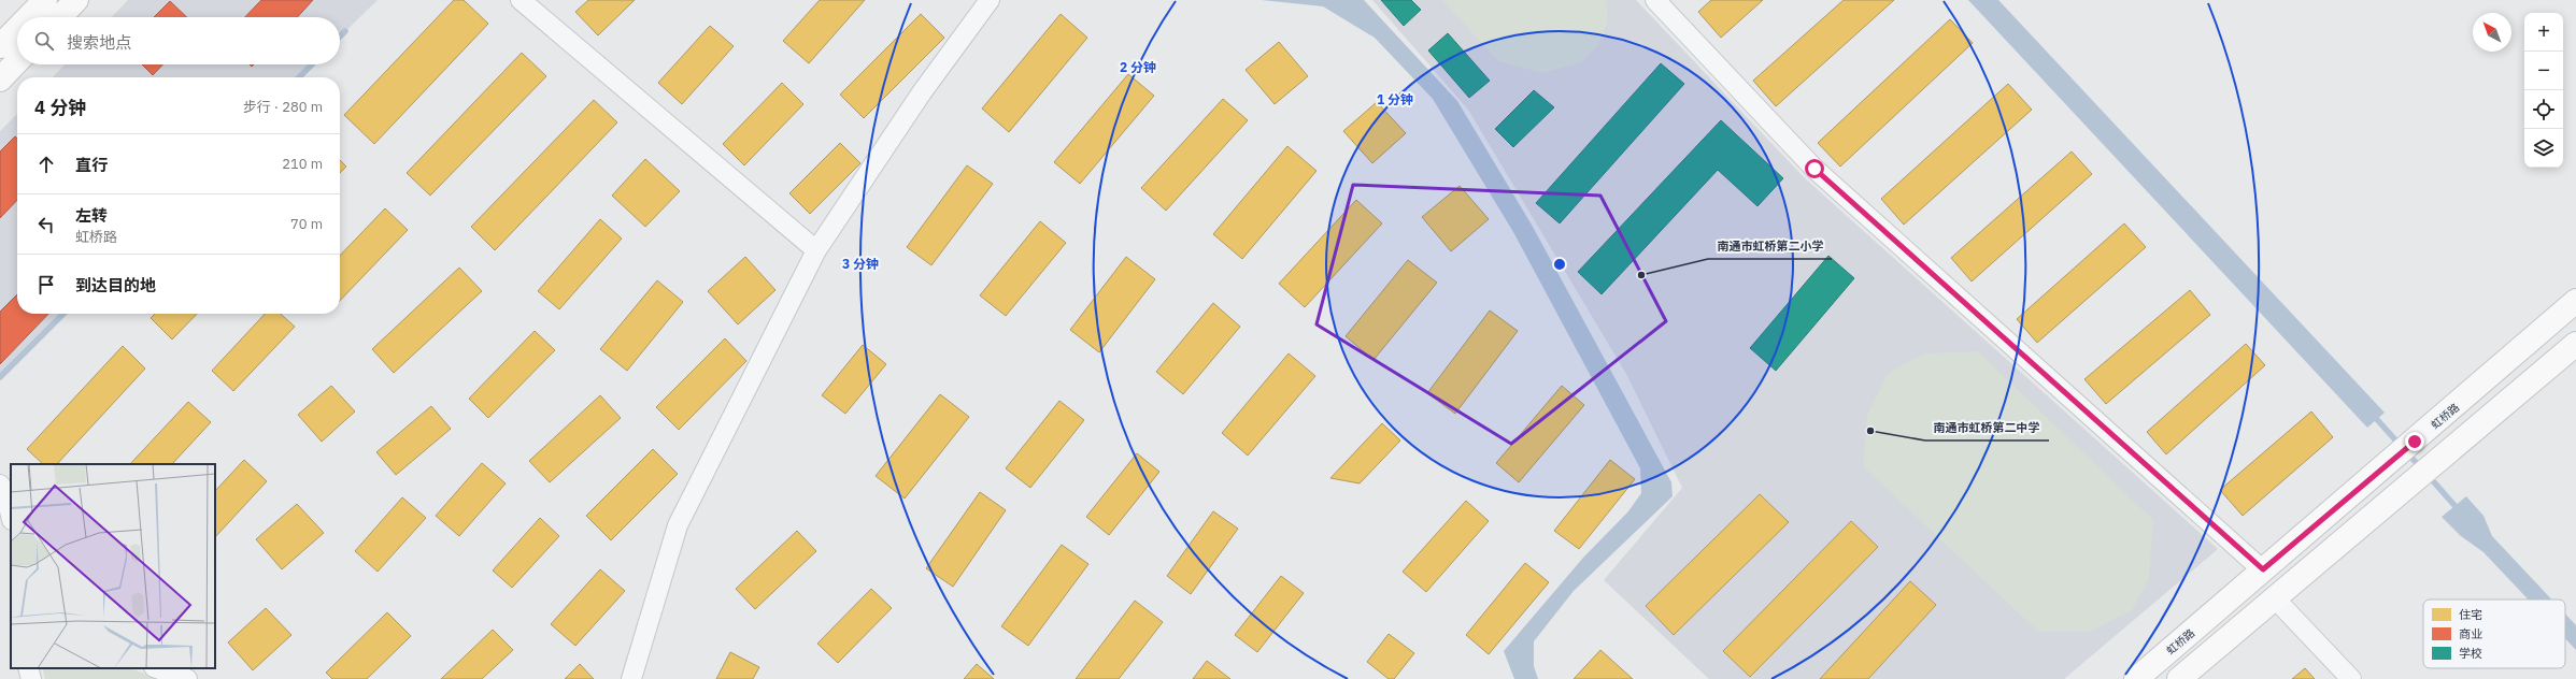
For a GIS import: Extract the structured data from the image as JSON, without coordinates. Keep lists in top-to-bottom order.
{
  "streets": {
    "main road": ["虹桥路"]
  },
  "places": ["南通市虹桥第二小学", "南通市虹桥第二中学"],
  "legend": ["住宅", "商业", "学校"],
  "north": "top left",
  "page": {
    "map_buttons": ["+", "−"],
    "search": "搜索地点",
    "heading": ["4 分钟", "步行 · 280 m"],
    "list": [
      ["直行", "210 m"],
      ["左转", "虹桥路", "70 m"],
      "到达目的地"
    ]
  },
  "rings": ["2 分钟", "1 分钟", "3 分钟"]
}
